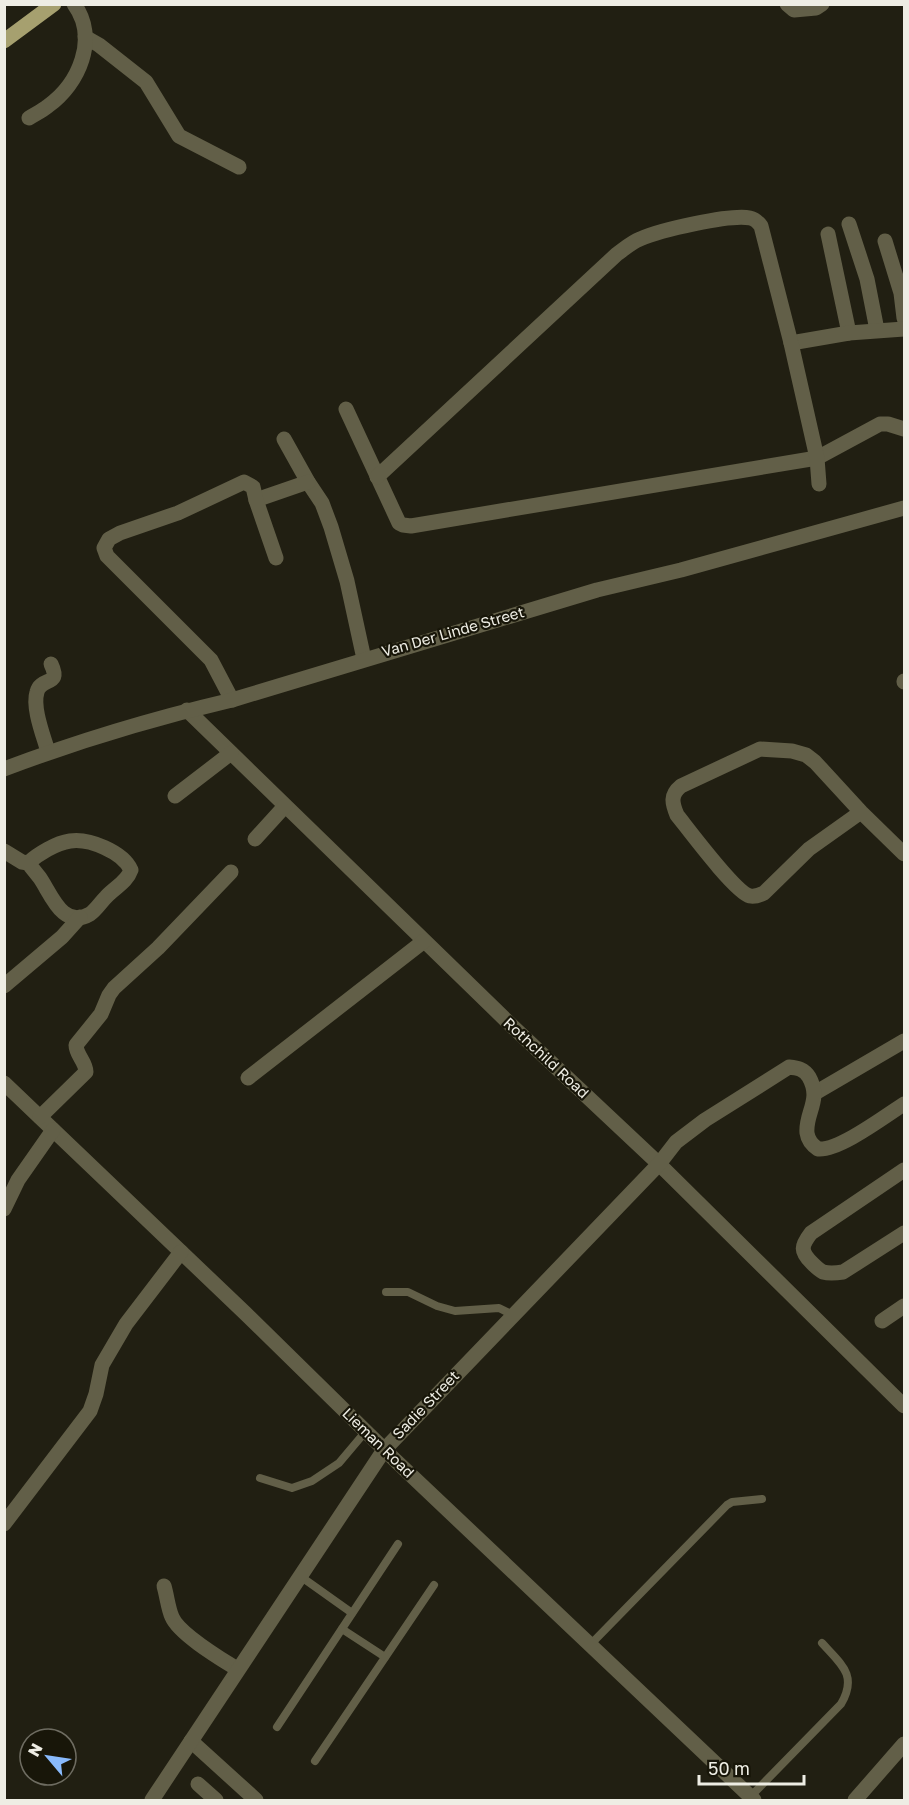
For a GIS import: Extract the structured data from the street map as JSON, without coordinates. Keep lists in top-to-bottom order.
{
  "streets": {
    "street": [
      "Van Der Linde Street",
      "Rothchild Road",
      "Sadie Street",
      "Lieman Road"
    ]
  },
  "crossings": [
    ["Van Der Linde Street", "Rothchild Road"],
    ["Rothchild Road", "Sadie Street"],
    ["Sadie Street", "Lieman Road"]
  ],
  "scale_bar": "50 m",
  "north": "top left"
}
